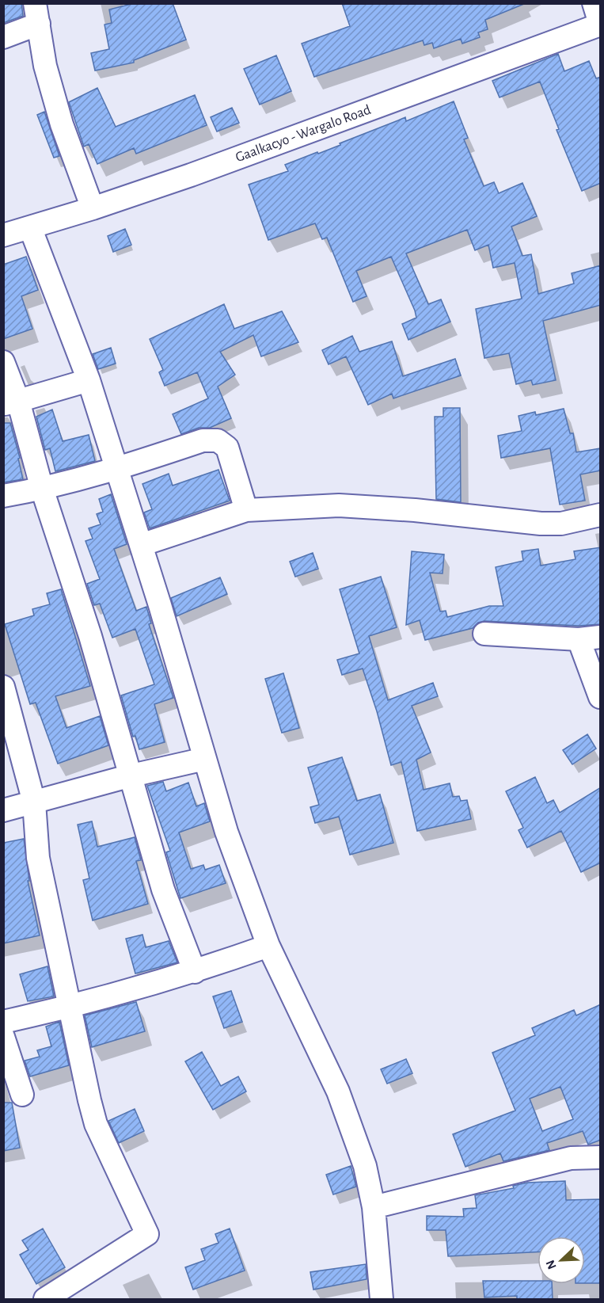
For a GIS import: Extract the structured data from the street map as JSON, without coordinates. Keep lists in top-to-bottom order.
{
  "streets": {
    "street": ["Gaalkacyo - Wargalo Road"]
  },
  "north": "bottom left"
}
